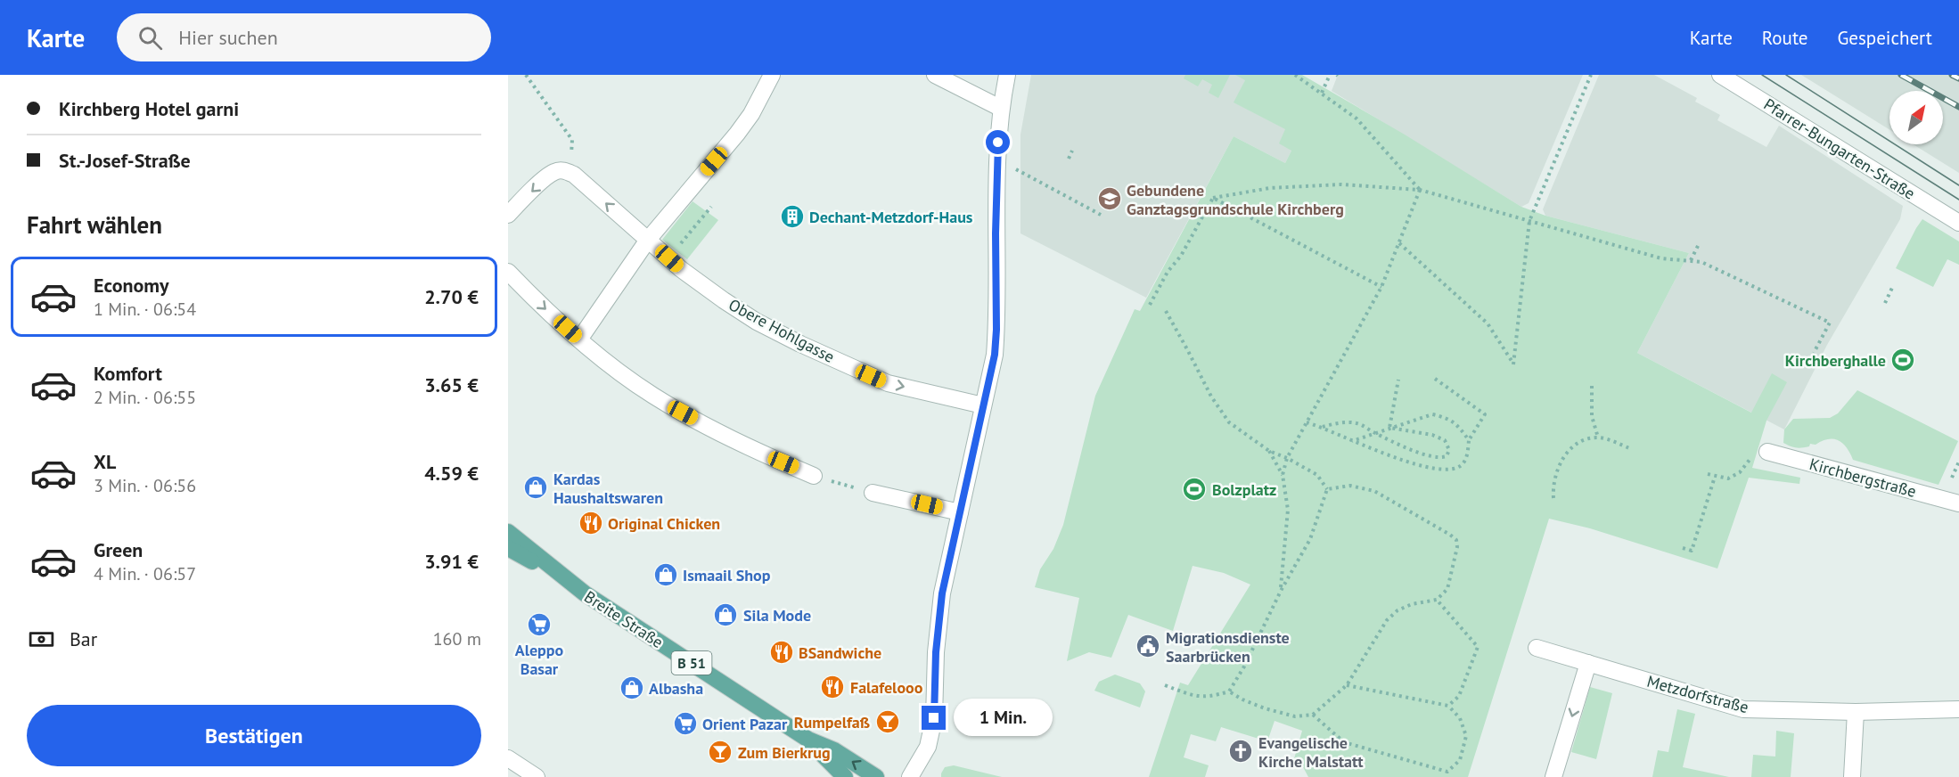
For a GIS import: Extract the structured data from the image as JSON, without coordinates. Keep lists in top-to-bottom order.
{
  "streets": {
    "main road": ["Breite Straße", "B 51"],
    "street": [
      "Pfarrer-Bungarten-Straße",
      "Obere Hohlgasse",
      "Kirchbergstraße",
      "Metzdorfstraße"
    ]
  },
  "places": {
    "school or university": ["Gebundene Ganztagsgrundschule Kirchberg"],
    "building": ["Dechant-Metzdorf-Haus"],
    "sports": ["Kirchberghalle", "Bolzplatz"],
    "shop": [
      "Kardas Haushaltswaren",
      "Ismaail Shop",
      "Sila Mode",
      "Albasha"
    ],
    "restaurant": ["Original Chicken", "BSandwiche", "Falafelooo"],
    "supermarket": ["Aleppo Basar", "Orient Pazar"],
    "public building": ["Migrationsdienste Saarbrücken"],
    "bar": ["Rumpelfaß", "Zum Bierkrug"],
    "church": ["Evangelische Kirche Malstatt"]
  },
  "north": "top right",
  "page": {
    "header": "Karte",
    "search": "Hier suchen",
    "nav": ["Karte", "Route", "Gespeichert"],
    "banner": ["Kirchberg Hotel garni", "St.-Josef-Straße"],
    "heading": "Fahrt wählen",
    "list": [
      {
        "name": "Economy",
        "note": "1 Min. · 06:54",
        "value": "2.70 €"
      },
      {
        "name": "Komfort",
        "note": "2 Min. · 06:55",
        "value": "3.65 €"
      },
      {
        "name": "XL",
        "note": "3 Min. · 06:56",
        "value": "4.59 €"
      },
      {
        "name": "Green",
        "note": "4 Min. · 06:57",
        "value": "3.91 €"
      }
    ],
    "pay": ["Bar", "160 m"],
    "buttons": "Bestätigen",
    "bubble": "1 Min."
  }
}
